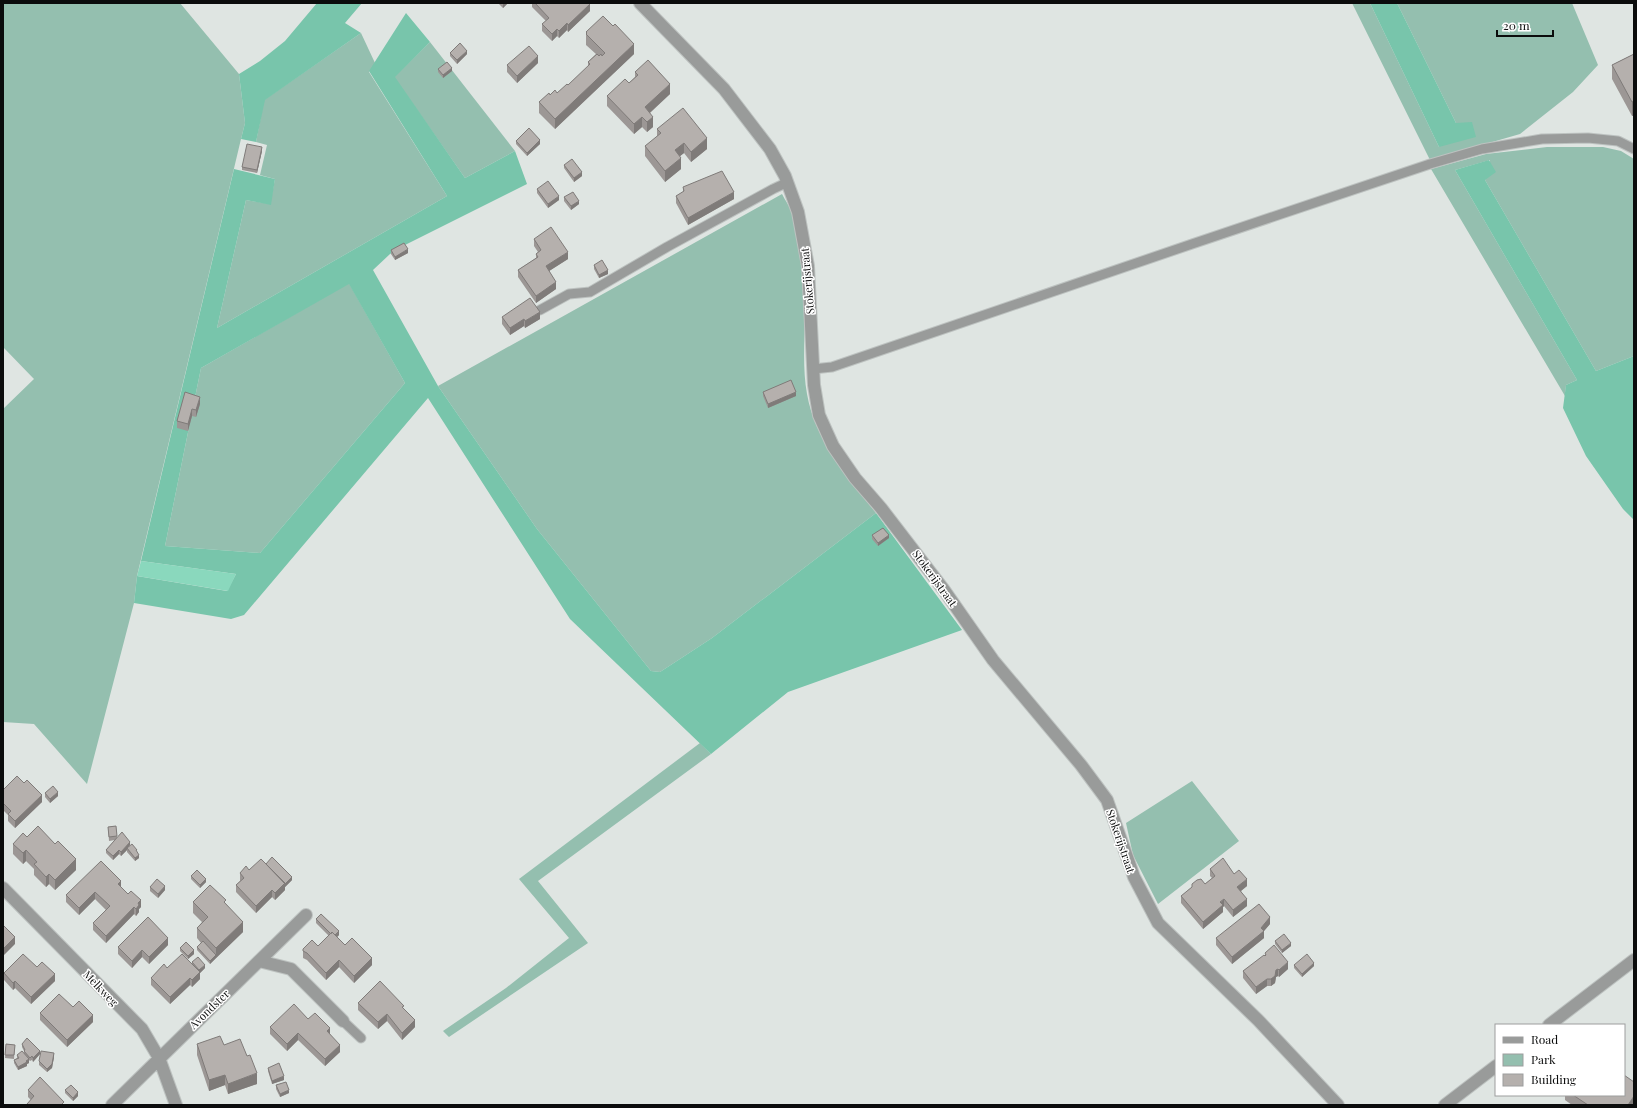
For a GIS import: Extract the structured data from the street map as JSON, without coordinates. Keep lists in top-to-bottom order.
{
  "streets": {
    "street": ["Stokerijstraat", "Melkweg", "Avondster"]
  },
  "crossings": [
    ["Melkweg", "Avondster"]
  ],
  "legend": ["Road", "Park", "Building"],
  "scale_bar": "20 m"
}
